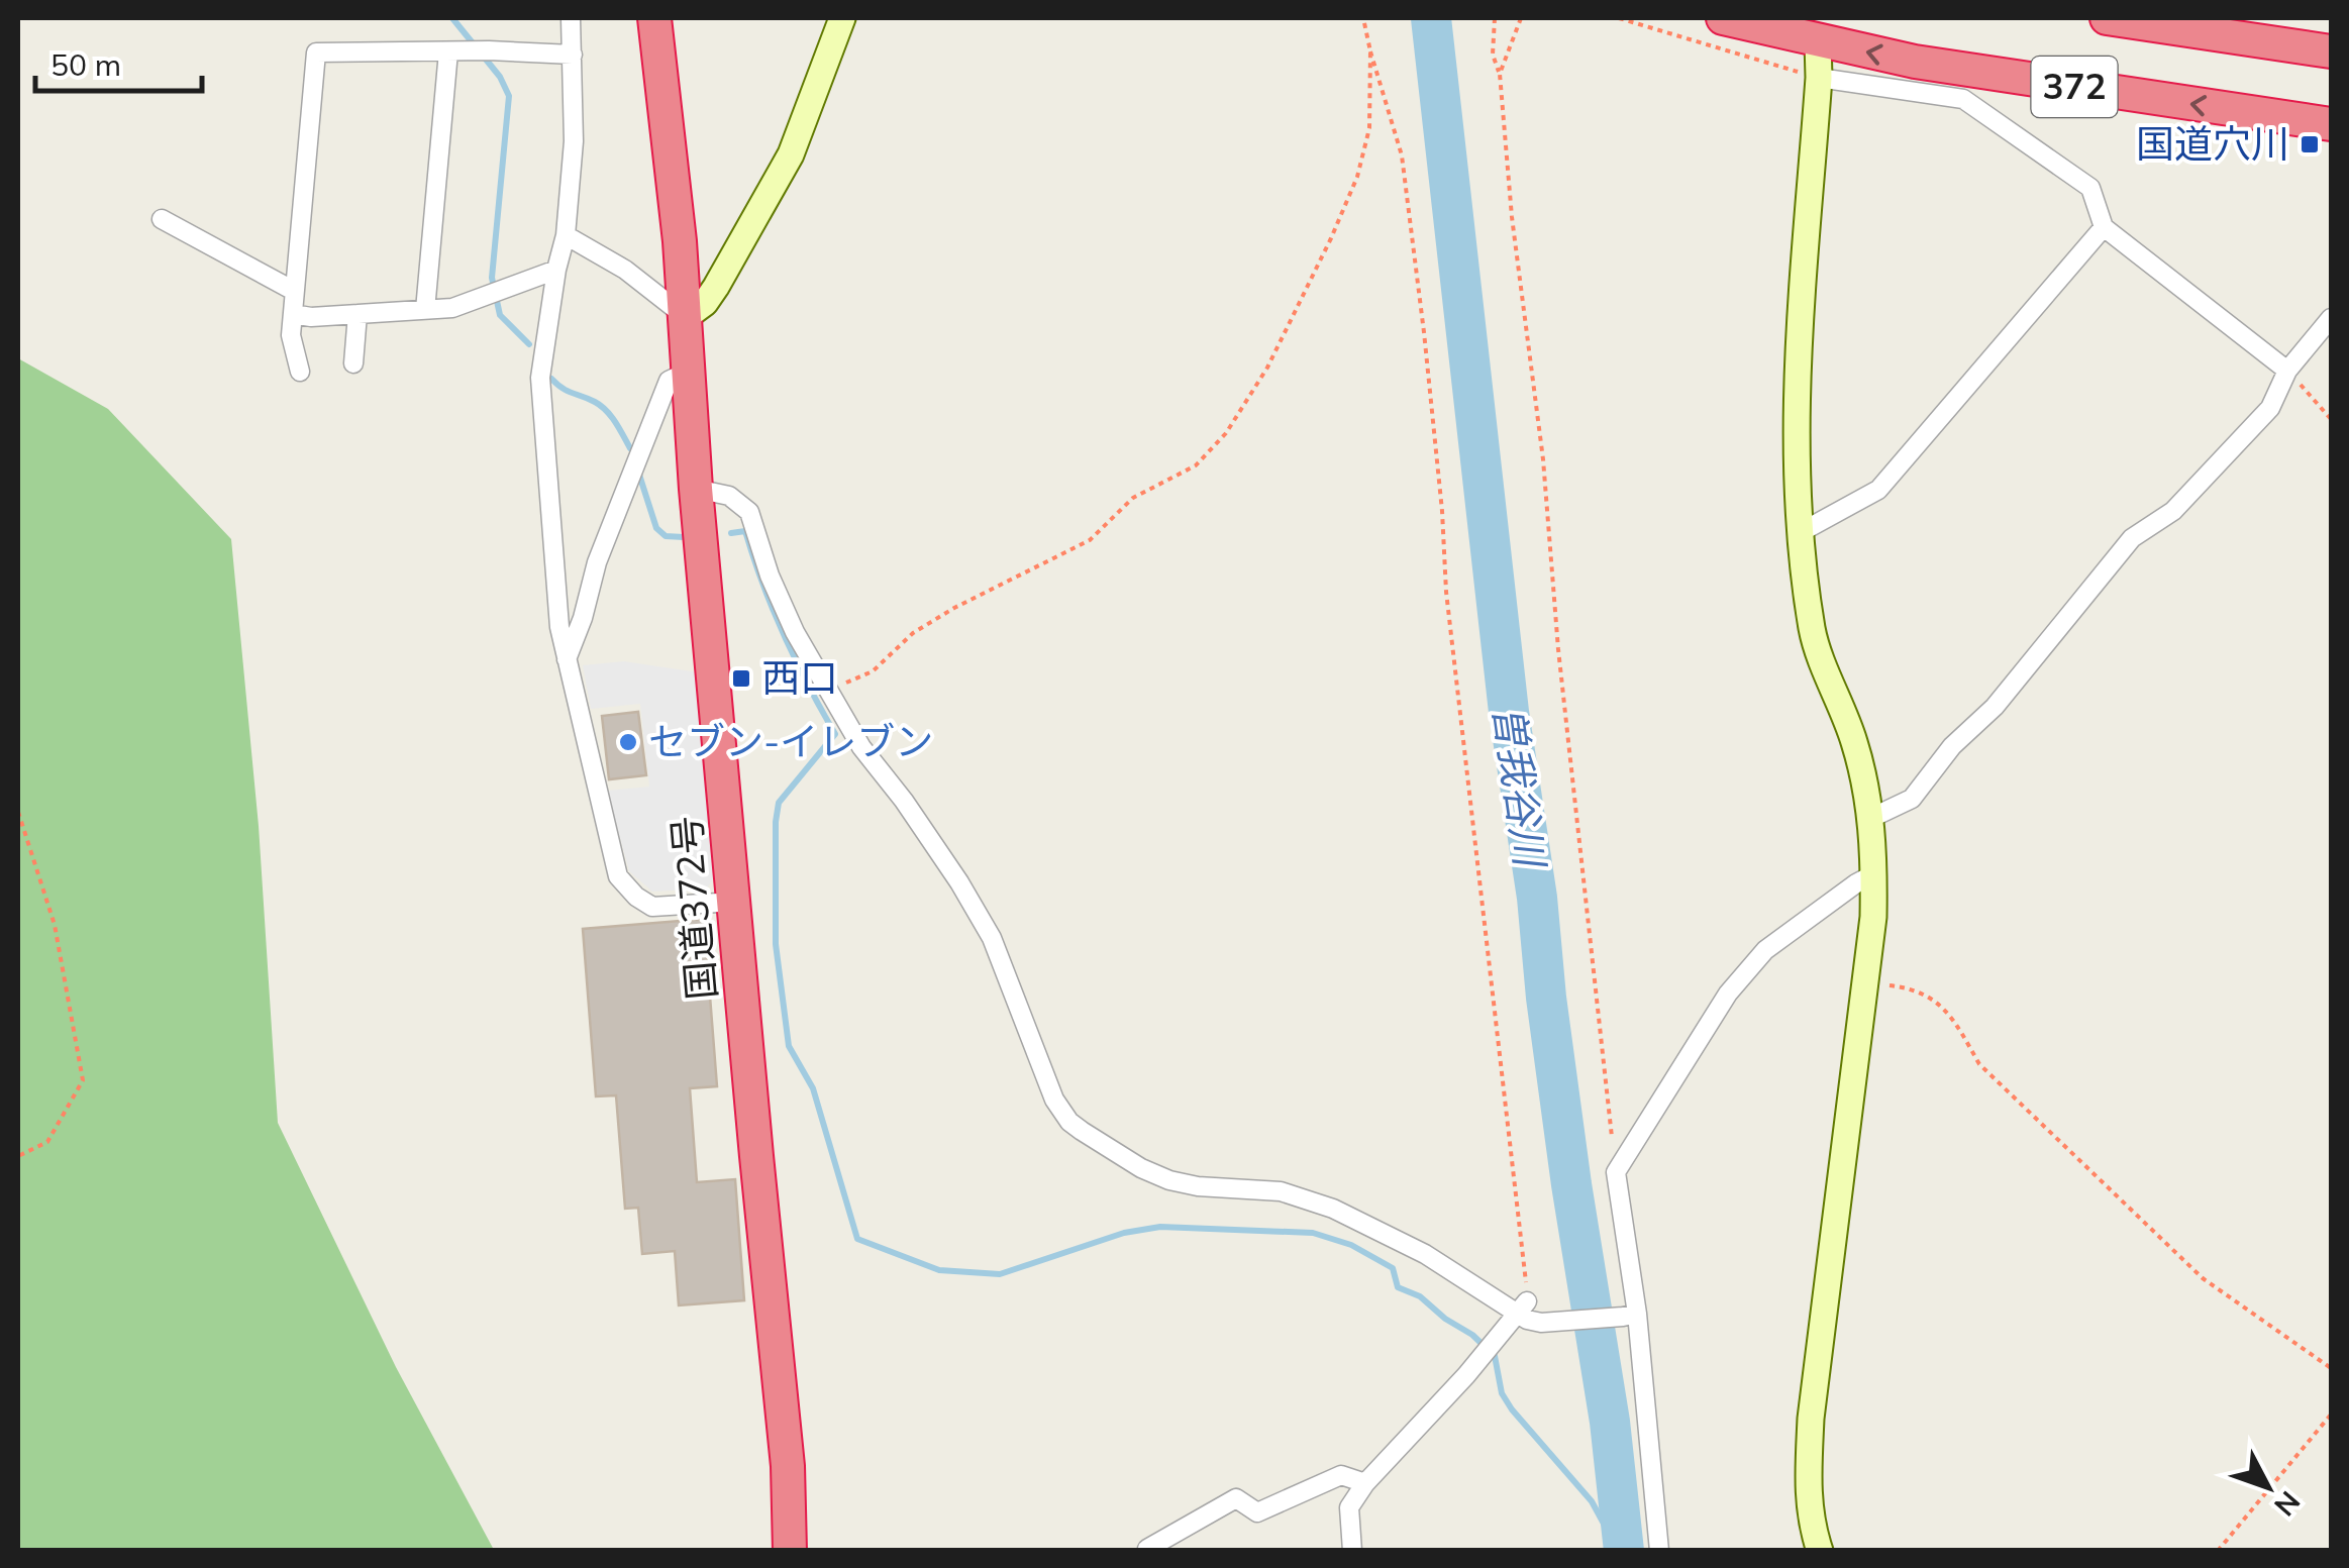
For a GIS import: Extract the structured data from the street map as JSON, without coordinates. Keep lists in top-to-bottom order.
{
  "streets": {
    "highway": ["372", "国道372号"]
  },
  "water": ["曽我谷川"],
  "places": {
    "transit": ["国道穴川", "西口"],
    "other": ["セブン-イレブン"]
  },
  "scale_bar": "50 m",
  "north": "bottom right"
}
